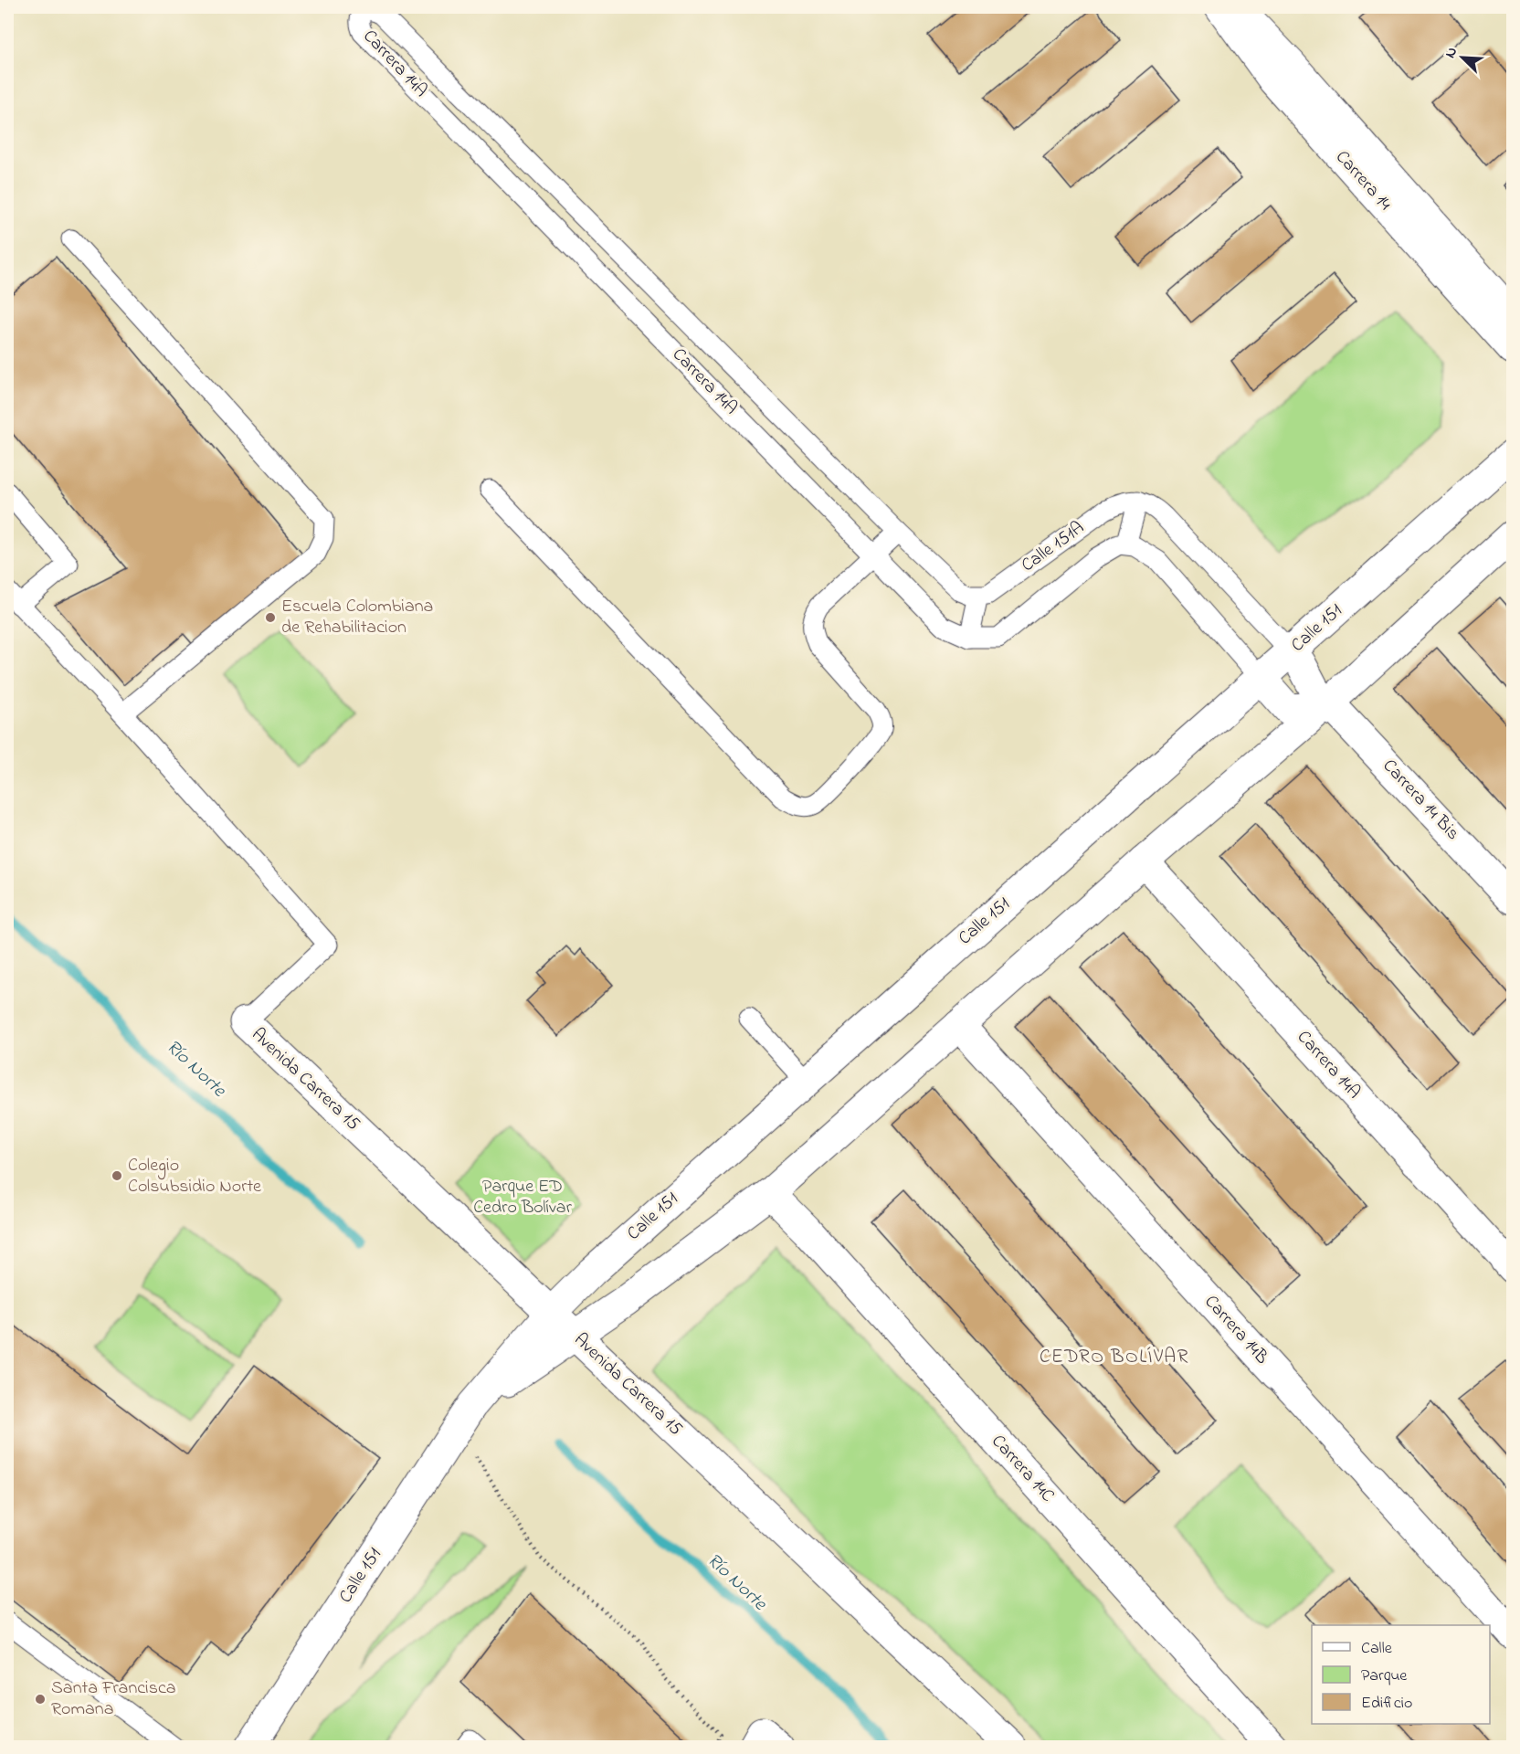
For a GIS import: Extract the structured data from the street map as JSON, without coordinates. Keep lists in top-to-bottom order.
{
  "streets": {
    "street": [
      "Carrera 14A",
      "Carrera 14",
      "Calle 151",
      "Carrera 14 Bis",
      "Avenida Carrera 15",
      "Carrera 14B",
      "Carrera 14C"
    ],
    "lane": ["Calle 151A"]
  },
  "crossings": [
    ["Carrera 14A", "Calle 151A"],
    ["Carrera 14A", "Calle 151"],
    ["Calle 151", "Carrera 14 Bis"],
    ["Calle 151", "Avenida Carrera 15"],
    ["Calle 151", "Carrera 14B"],
    ["Calle 151", "Carrera 14C"]
  ],
  "districts": ["CEDRO BOLÍVAR"],
  "water": ["Río Norte"],
  "parks": ["Parque ED Cedro Bolívar"],
  "places": ["Escuela Colombiana de Rehabilitacion", "Colegio Colsubsidio Norte", "Santa Francisca Romana"],
  "legend": ["Calle", "Parque", "Edificio"],
  "north": "top left"
}
